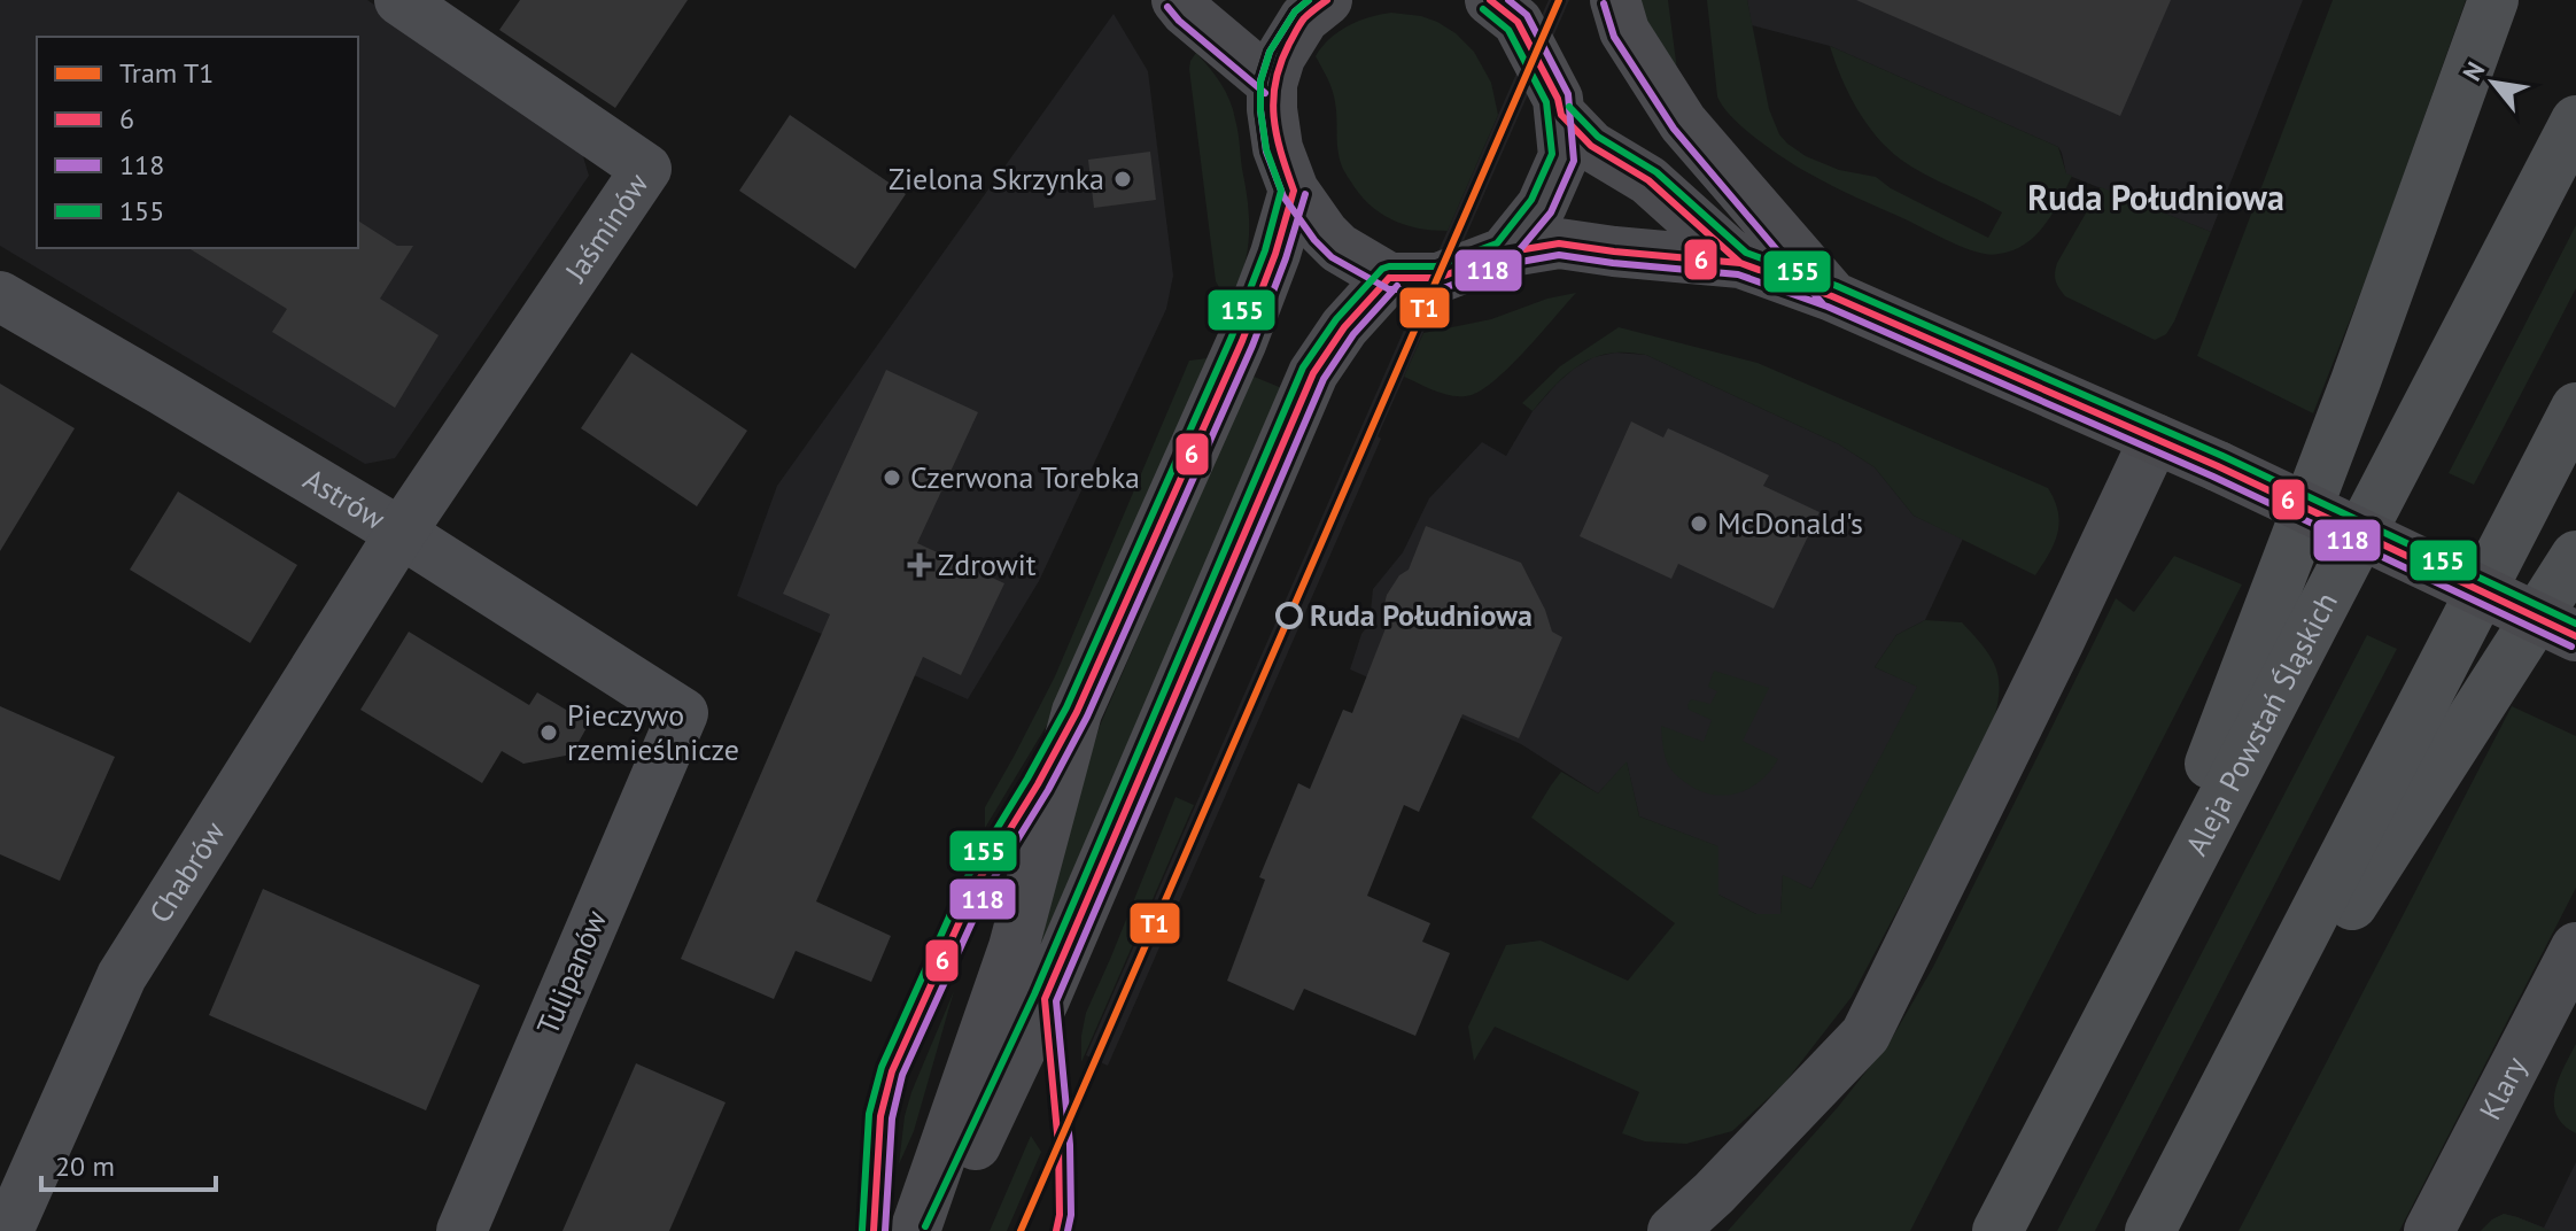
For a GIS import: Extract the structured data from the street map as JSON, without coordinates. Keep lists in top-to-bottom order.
{
  "streets": {
    "main road": ["Aleja Powstań Śląskich"],
    "street": [
      "Jaśminów",
      "Astrów",
      "Chabrów",
      "Tulipanów",
      "Klary"
    ]
  },
  "crossings": [
    ["Jaśminów", "Astrów"],
    ["Jaśminów", "Chabrów"],
    ["Astrów", "Chabrów"],
    ["Astrów", "Tulipanów"]
  ],
  "districts": ["Ruda Południowa"],
  "places": {
    "other": [
      "Zielona Skrzynka",
      "Czerwona Torebka",
      "McDonald's",
      "Ruda Południowa",
      "Pieczywo rzemieślnicze"
    ],
    "health": ["Zdrowit"]
  },
  "lines": [
    "tram line T1",
    "transit line 6",
    "transit line 118",
    "transit line 155"
  ],
  "legend": [
    "Tram T1",
    "6",
    "118",
    "155"
  ],
  "scale_bar": "20 m",
  "north": "top left"
}
